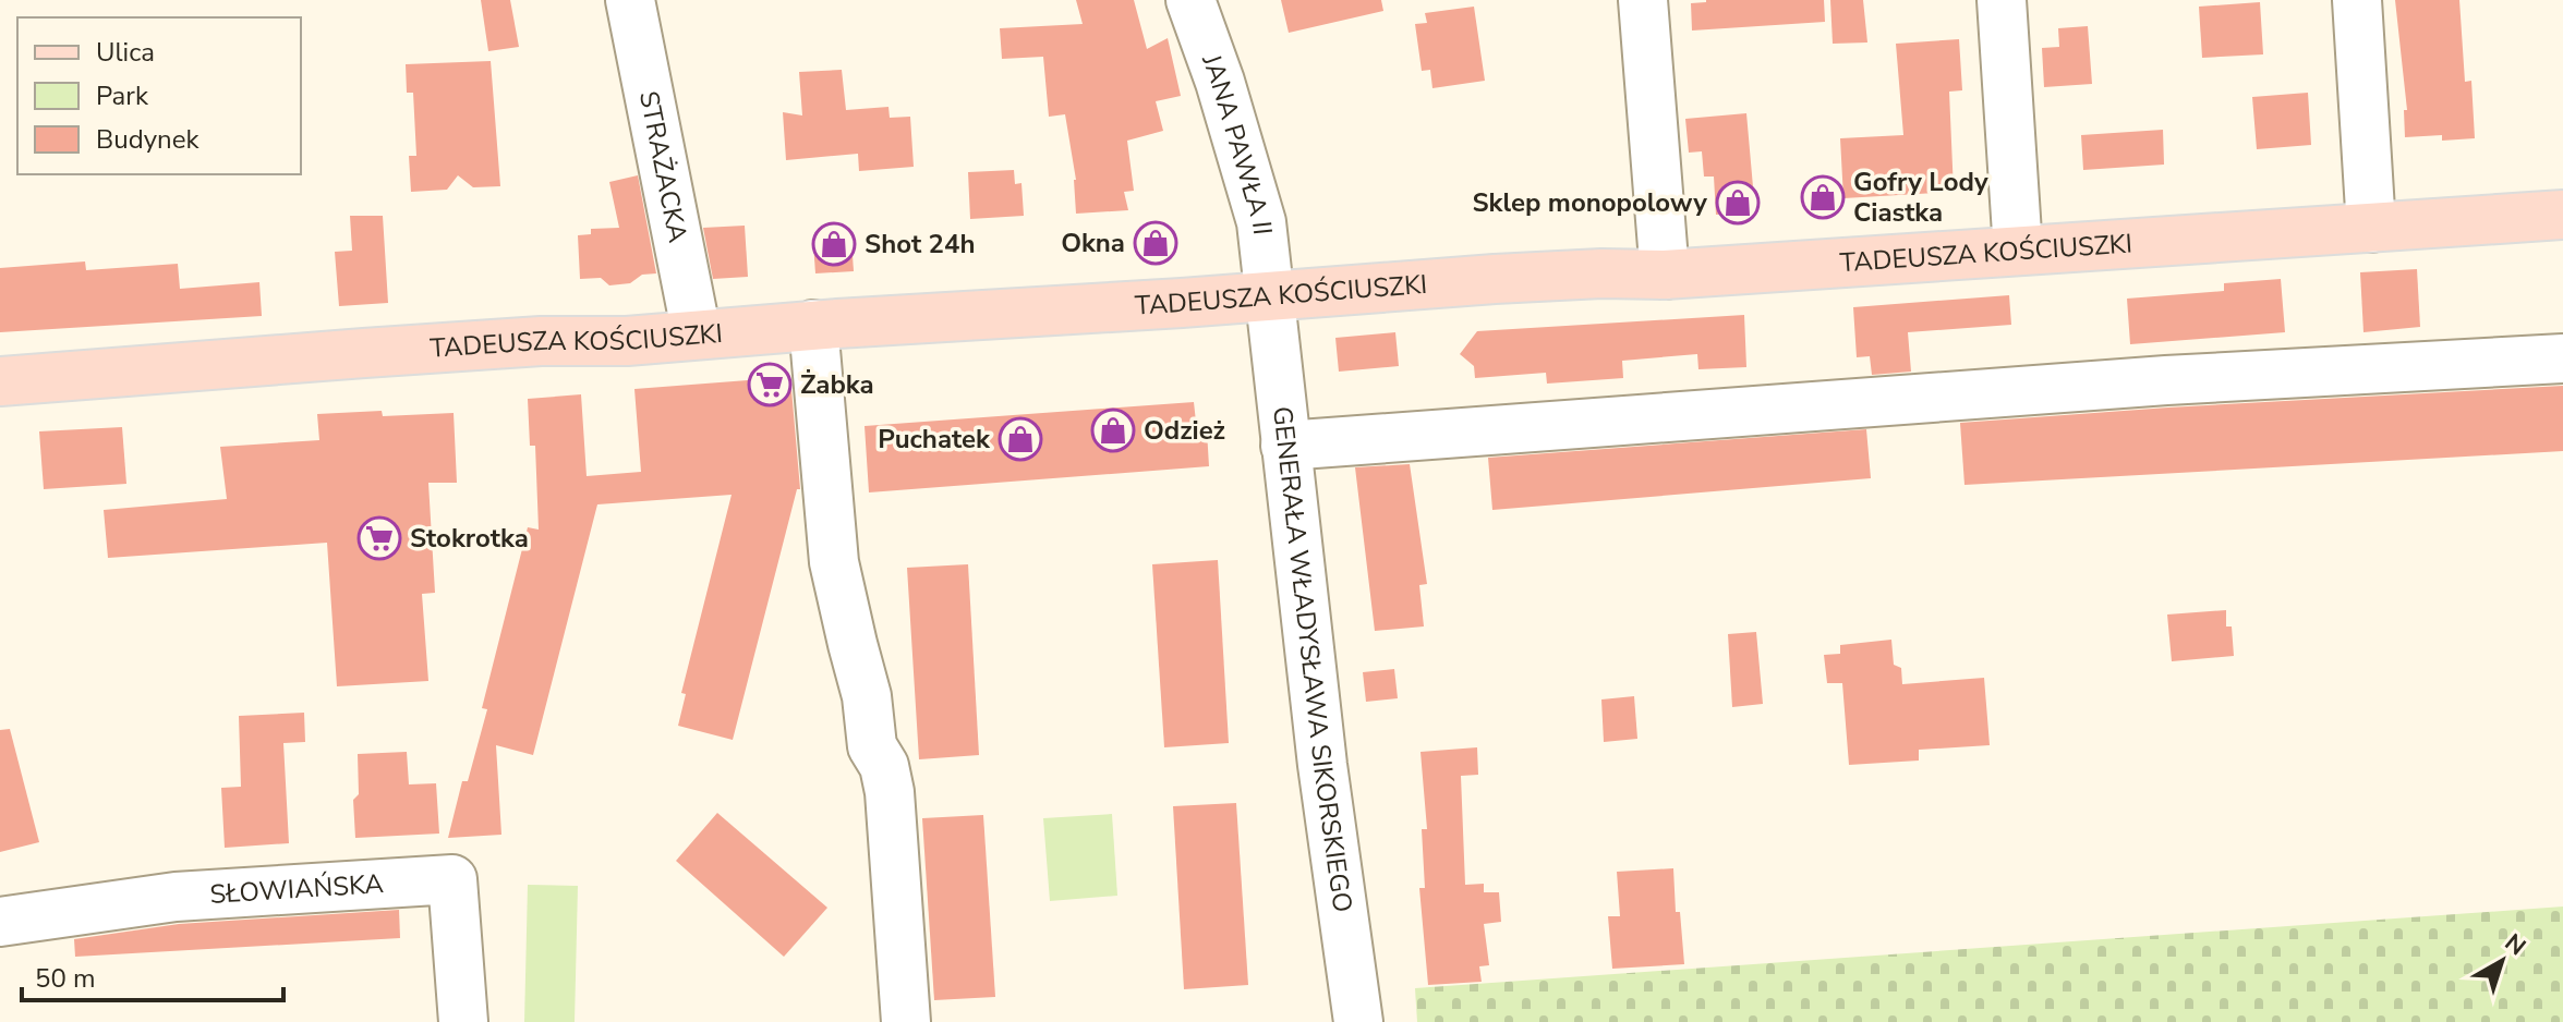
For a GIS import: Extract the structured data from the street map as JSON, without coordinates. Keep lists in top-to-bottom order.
{
  "streets": {
    "main road": ["TADEUSZA KOŚCIUSZKI"],
    "street": [
      "JANA PAWŁA II",
      "STRAŻACKA",
      "GENERAŁA WŁADYSŁAWA SIKORSKIEGO",
      "SŁOWIAŃSKA"
    ]
  },
  "crossings": [
    ["JANA PAWŁA II", "TADEUSZA KOŚCIUSZKI"],
    ["JANA PAWŁA II", "GENERAŁA WŁADYSŁAWA SIKORSKIEGO"],
    ["STRAŻACKA", "TADEUSZA KOŚCIUSZKI"],
    ["TADEUSZA KOŚCIUSZKI", "GENERAŁA WŁADYSŁAWA SIKORSKIEGO"]
  ],
  "places": {
    "shop": [
      "Gofry Lody Ciastka",
      "Sklep monopolowy",
      "Okna",
      "Shot 24h",
      "Odzież",
      "Puchatek"
    ],
    "supermarket": ["Żabka", "Stokrotka"]
  },
  "legend": ["Ulica", "Park", "Budynek"],
  "scale_bar": "50 m",
  "north": "top right"
}
